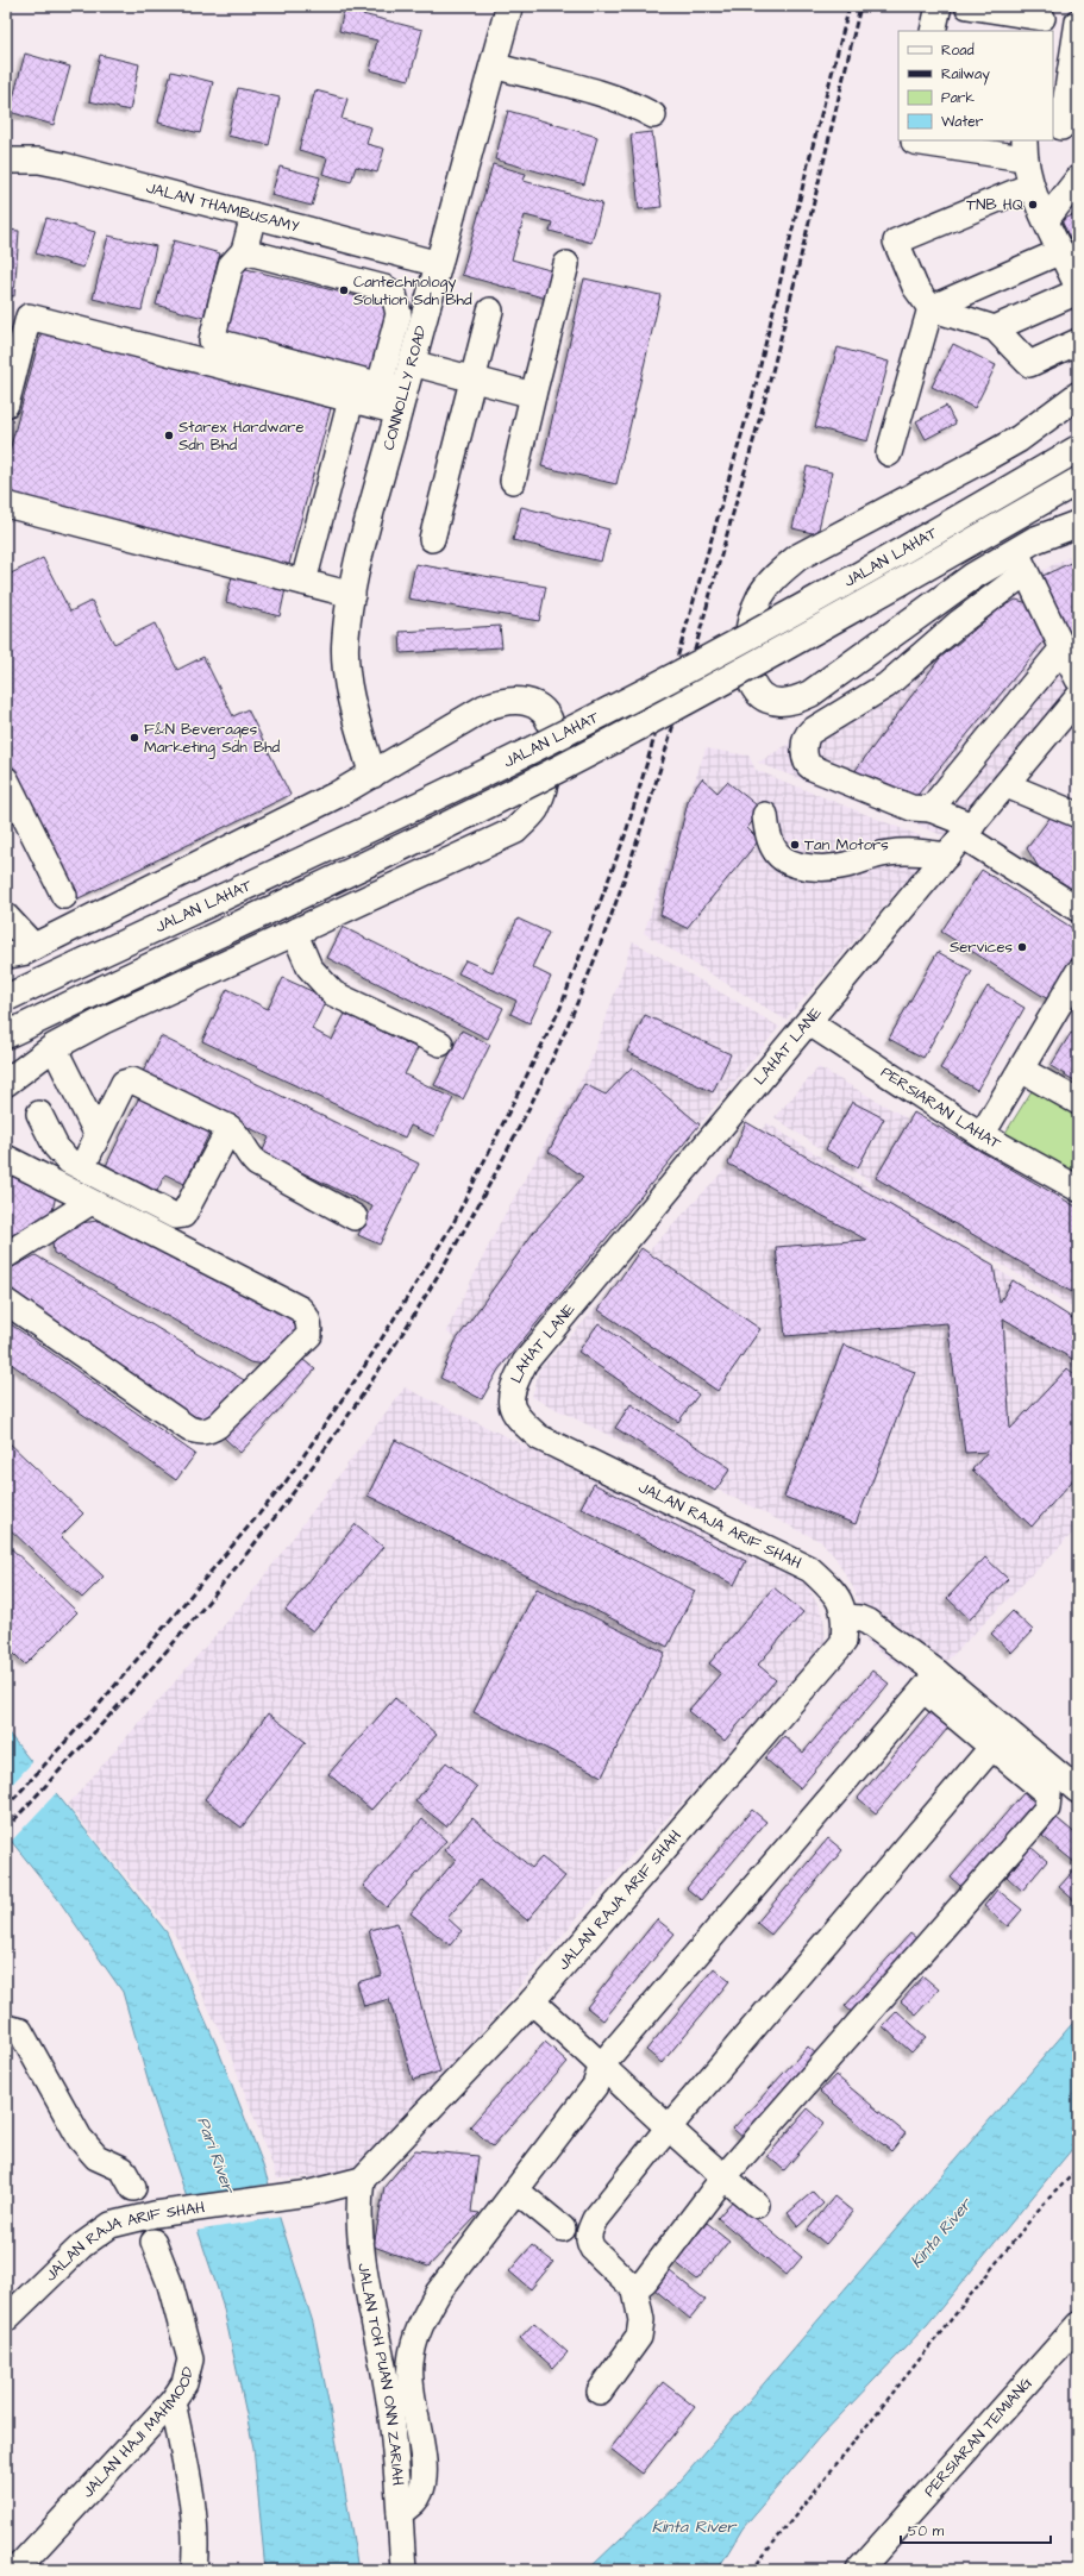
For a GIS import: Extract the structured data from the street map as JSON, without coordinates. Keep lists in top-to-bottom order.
{
  "streets": {
    "main road": ["CONNOLLY ROAD", "JALAN LAHAT"],
    "street": [
      "JALAN THAMBUSAMY",
      "LAHAT LANE",
      "PERSIARAN LAHAT",
      "JALAN RAJA ARIF SHAH",
      "JALAN TOH PUAN ONN ZARIAH",
      "JALAN HAJI MAHMOOD",
      "PERSIARAN TEMIANG"
    ]
  },
  "crossings": [
    ["JALAN THAMBUSAMY", "CONNOLLY ROAD"],
    ["LAHAT LANE", "PERSIARAN LAHAT"],
    ["LAHAT LANE", "JALAN RAJA ARIF SHAH"],
    ["JALAN RAJA ARIF SHAH", "JALAN TOH PUAN ONN ZARIAH"]
  ],
  "water": ["Pari River", "Kinta River"],
  "places": [
    "TNB HQ",
    "Cantechnology Solution Sdn Bhd",
    "Starex Hardware Sdn Bhd",
    "F&N Beverages Marketing Sdn Bhd",
    "Tan Motors",
    "Services"
  ],
  "legend": [
    "Road",
    "Railway",
    "Park",
    "Water"
  ],
  "scale_bar": "50 m"
}
